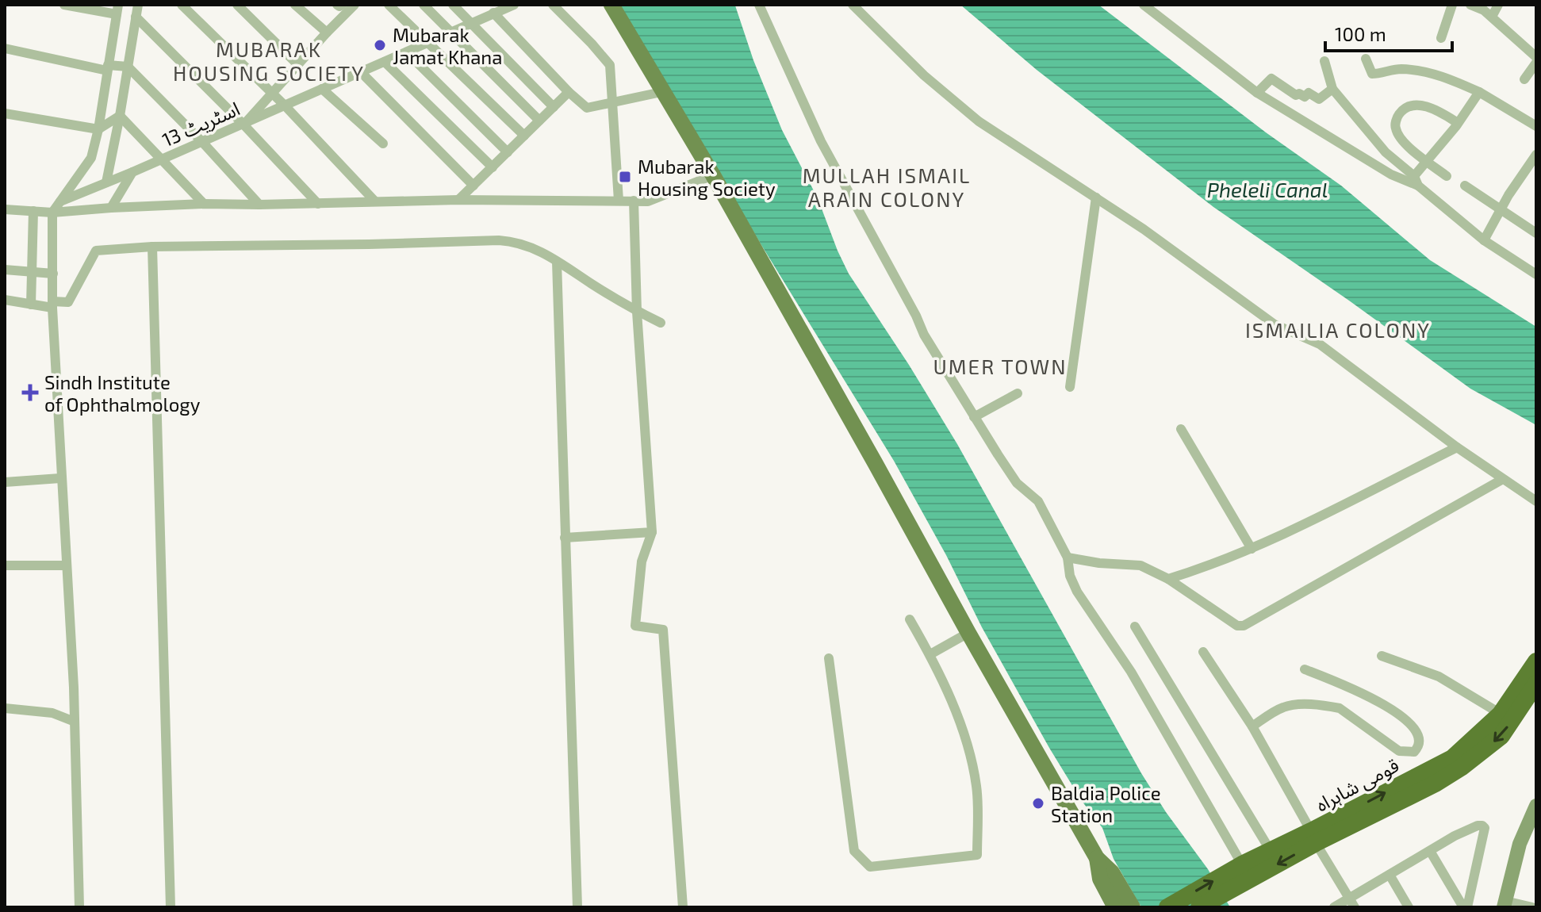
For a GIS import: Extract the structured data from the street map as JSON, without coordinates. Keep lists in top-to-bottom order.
{
  "streets": {
    "highway": ["قومی شاہراہ"],
    "street": ["اسٹریٹ 13"]
  },
  "districts": [
    "MUBARAK HOUSING SOCIETY",
    "MULLAH ISMAIL ARAIN COLONY",
    "ISMAILIA COLONY",
    "UMER TOWN"
  ],
  "water": ["Pheleli Canal"],
  "places": {
    "other": ["Mubarak Jamat Khana", "Baldia Police Station"],
    "transit": ["Mubarak Housing Society"],
    "health": ["Sindh Institute of Ophthalmology"]
  },
  "scale_bar": "100 m"
}
